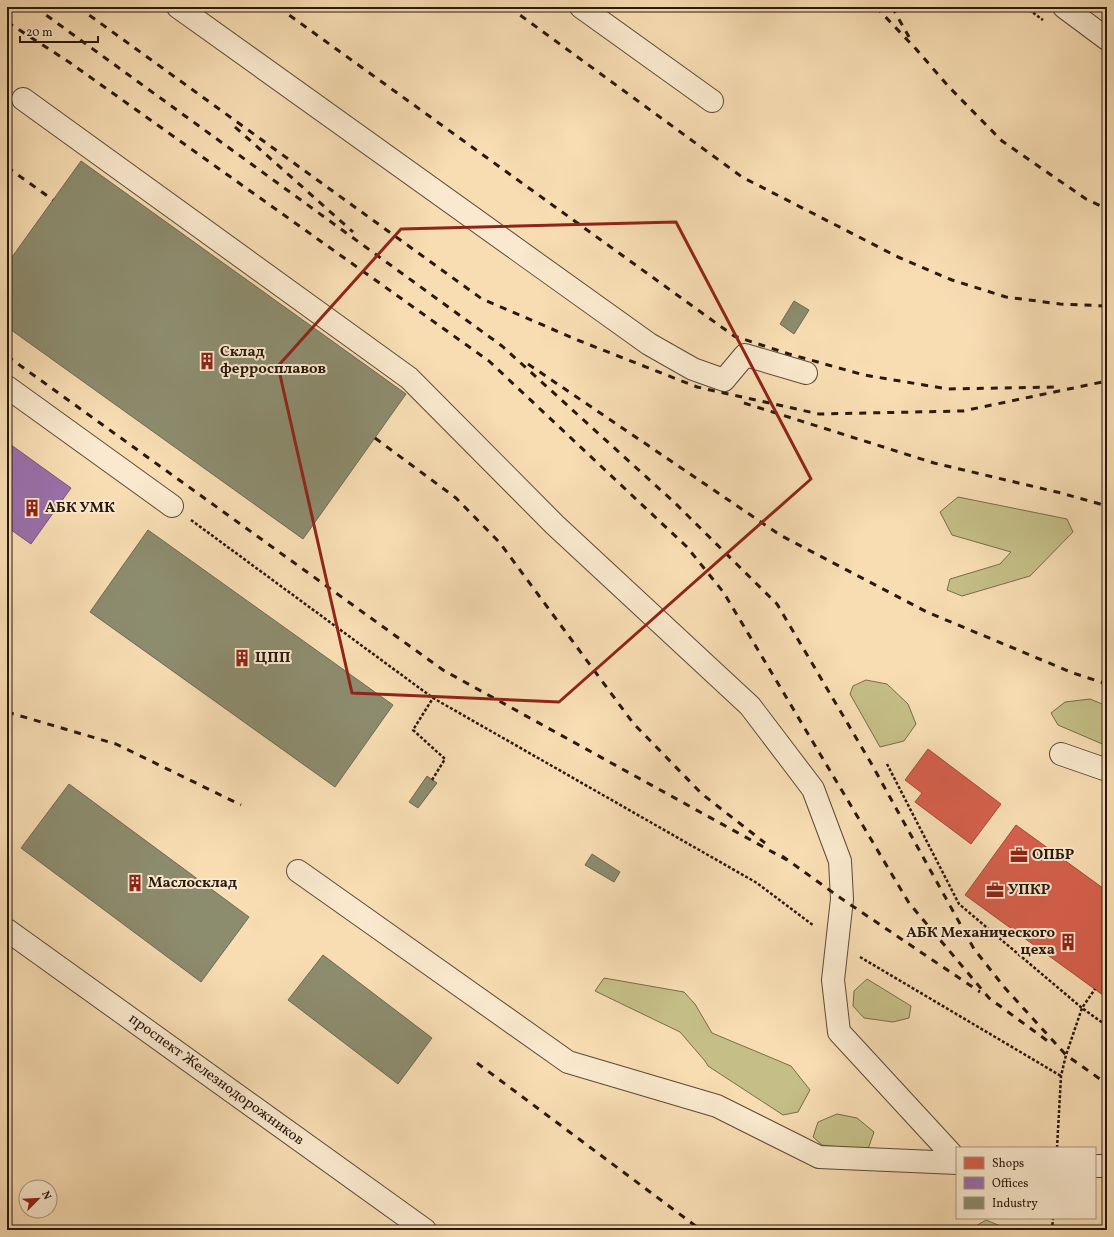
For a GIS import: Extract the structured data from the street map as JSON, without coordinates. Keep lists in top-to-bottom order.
{
  "streets": {
    "street": ["проспект Железнодорожников"]
  },
  "places": {
    "building": [
      "Склад ферросплавов",
      "АБК УМК",
      "ЦПП",
      "Маслосклад",
      "АБК Механического цеха"
    ],
    "office": ["ОПБР", "УПКР"]
  },
  "legend": ["Shops", "Offices", "Industry"],
  "scale_bar": "20 m",
  "north": "top right"
}
